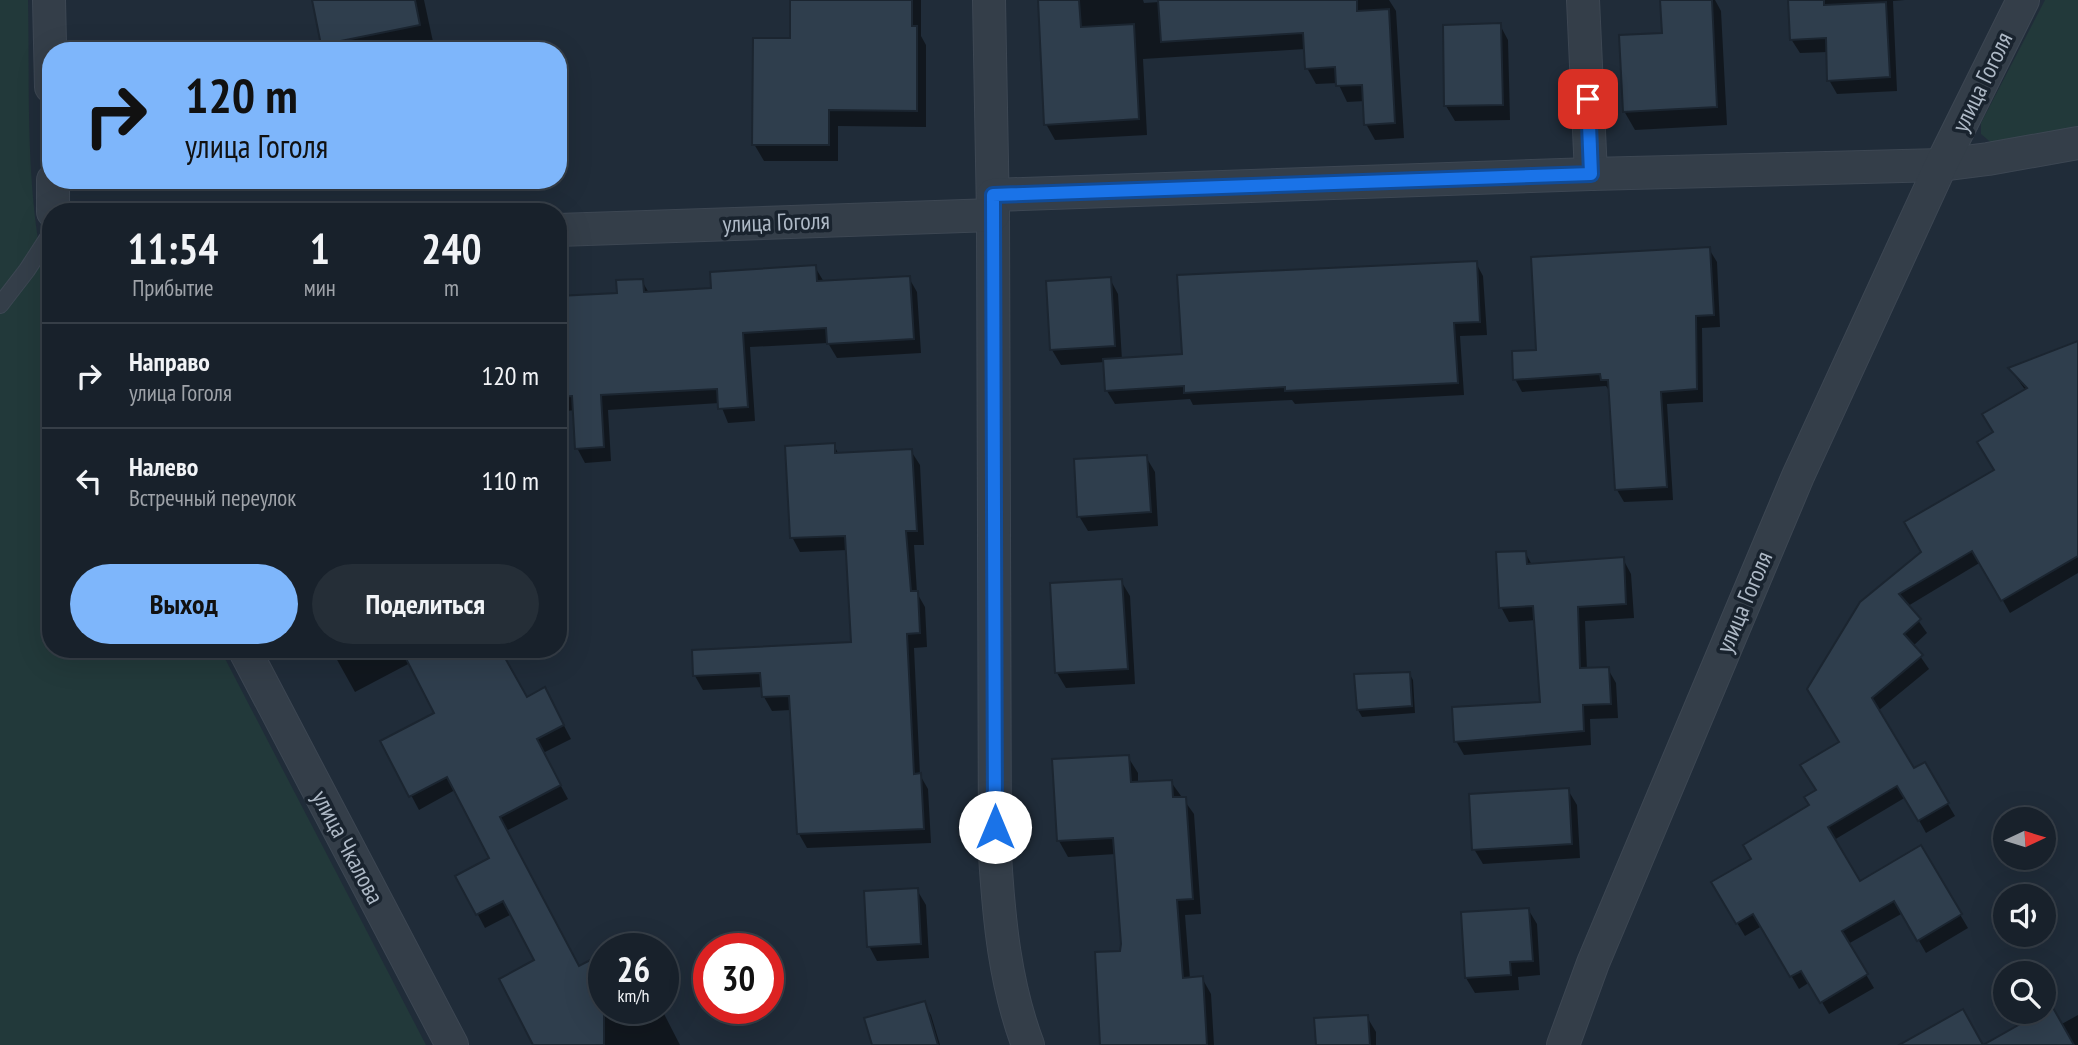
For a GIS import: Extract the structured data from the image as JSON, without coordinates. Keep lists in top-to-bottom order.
{
  "streets": {
    "street": ["улица Гоголя", "улица Чкалова"]
  },
  "north": "right",
  "page": {
    "turn": ["120 m", "улица Гоголя"],
    "eta": [
      "11:54",
      "Прибытие",
      "1",
      "мин",
      "240",
      "m"
    ],
    "list": [
      {
        "name": "Направо",
        "note": "улица Гоголя",
        "value": "120 m"
      },
      {
        "name": "Налево",
        "note": "Встречный переулок",
        "value": "110 m"
      }
    ],
    "buttons": ["Выход", "Поделиться"],
    "speed": "26 km/h",
    "limit": "30"
  }
}
